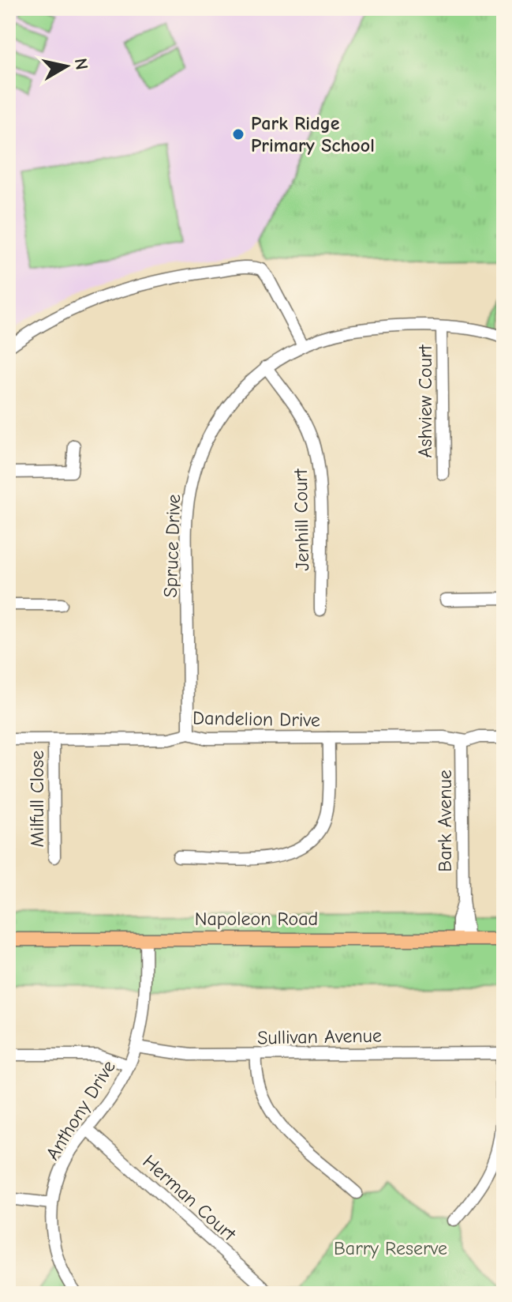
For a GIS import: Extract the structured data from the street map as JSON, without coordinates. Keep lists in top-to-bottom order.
{
  "streets": {
    "main road": ["Napoleon Road"],
    "street": [
      "Ashview Court",
      "Jenhill Court",
      "Spruce Drive",
      "Dandelion Drive",
      "Milfull Close",
      "Bark Avenue",
      "Sullivan Avenue",
      "Anthony Drive",
      "Herman Court"
    ]
  },
  "crossings": [
    ["Ashview Court", "Spruce Drive"],
    ["Jenhill Court", "Spruce Drive"],
    ["Spruce Drive", "Dandelion Drive"],
    ["Dandelion Drive", "Milfull Close"],
    ["Dandelion Drive", "Bark Avenue"],
    ["Bark Avenue", "Napoleon Road"],
    ["Napoleon Road", "Anthony Drive"],
    ["Sullivan Avenue", "Anthony Drive"],
    ["Anthony Drive", "Herman Court"]
  ],
  "parks": ["Barry Reserve"],
  "places": ["Park Ridge Primary School"],
  "north": "right"
}
